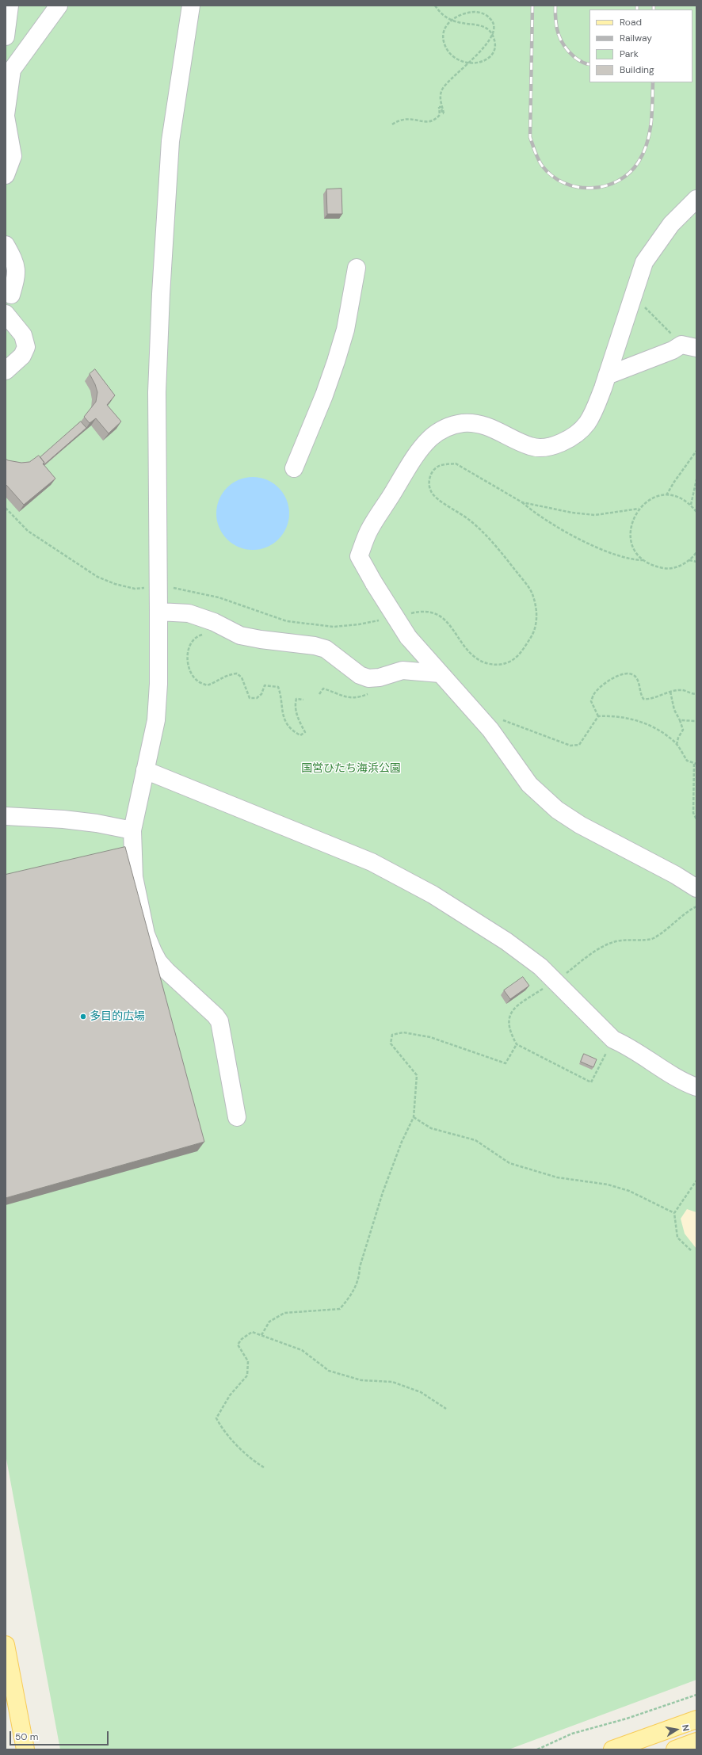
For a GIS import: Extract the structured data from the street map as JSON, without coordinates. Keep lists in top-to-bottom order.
{
  "parks": ["国営ひたち海浜公園"],
  "places": ["多目的広場"],
  "legend": [
    "Road",
    "Railway",
    "Park",
    "Building"
  ],
  "scale_bar": "50 m",
  "north": "right"
}
